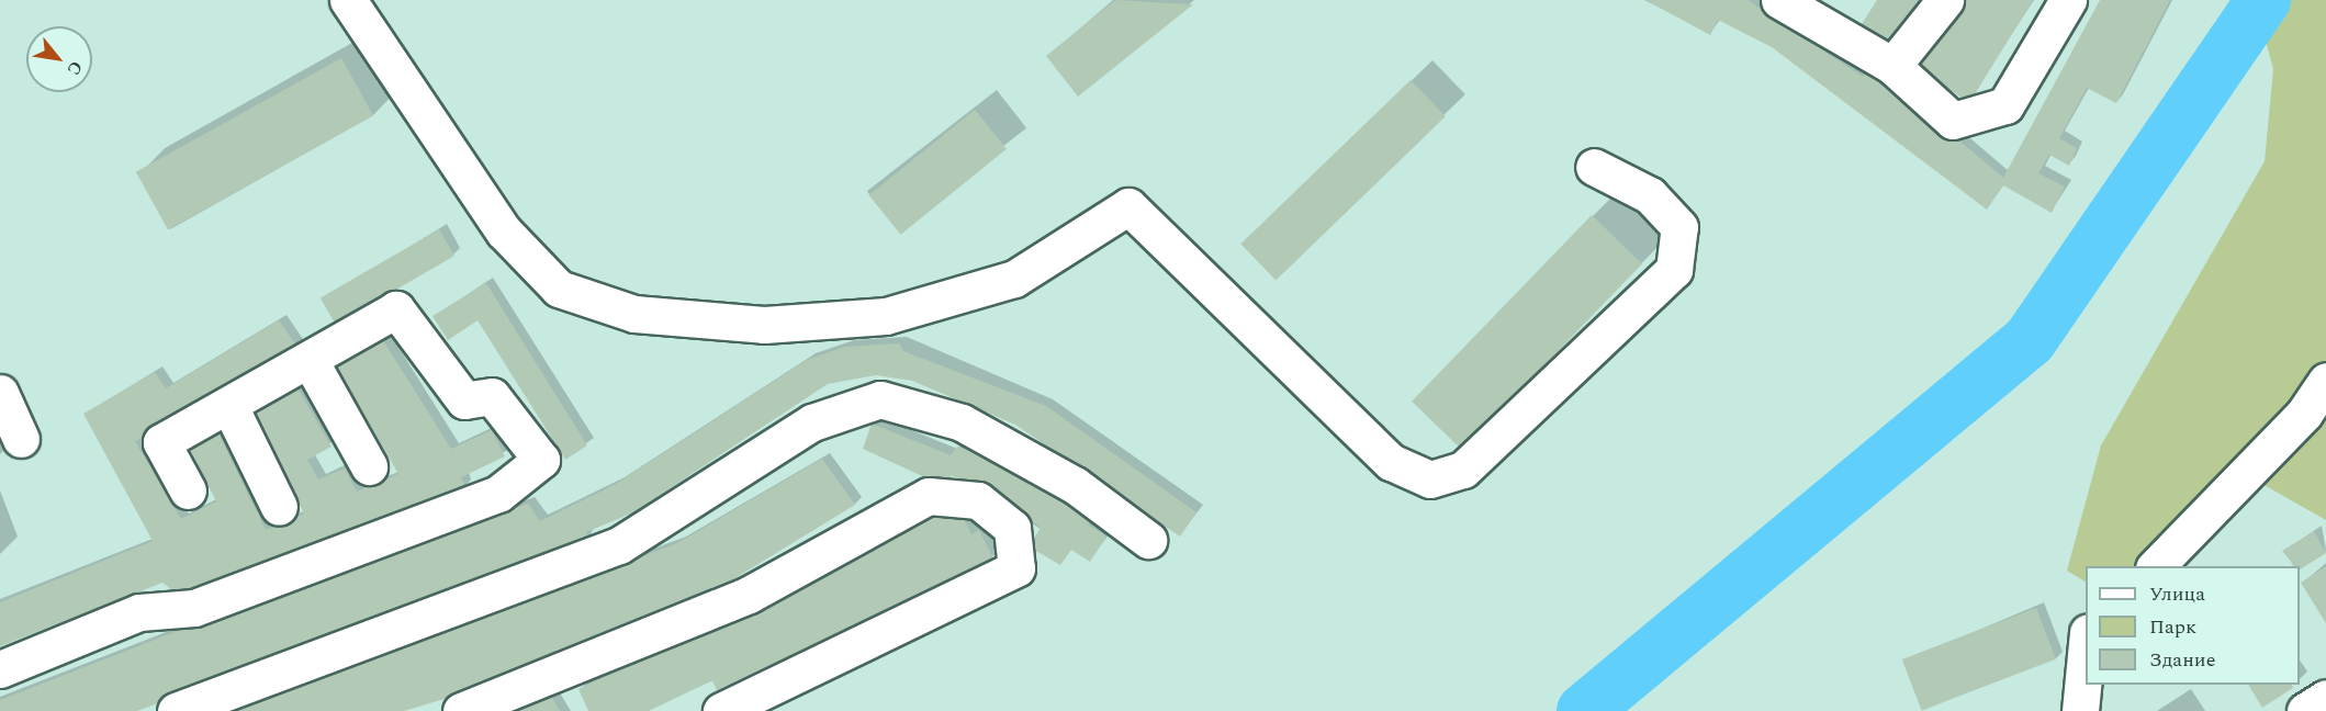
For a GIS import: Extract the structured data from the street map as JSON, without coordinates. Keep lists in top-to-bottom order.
{
  "legend": ["Улица", "Парк", "Здание"],
  "north": "bottom right"
}
